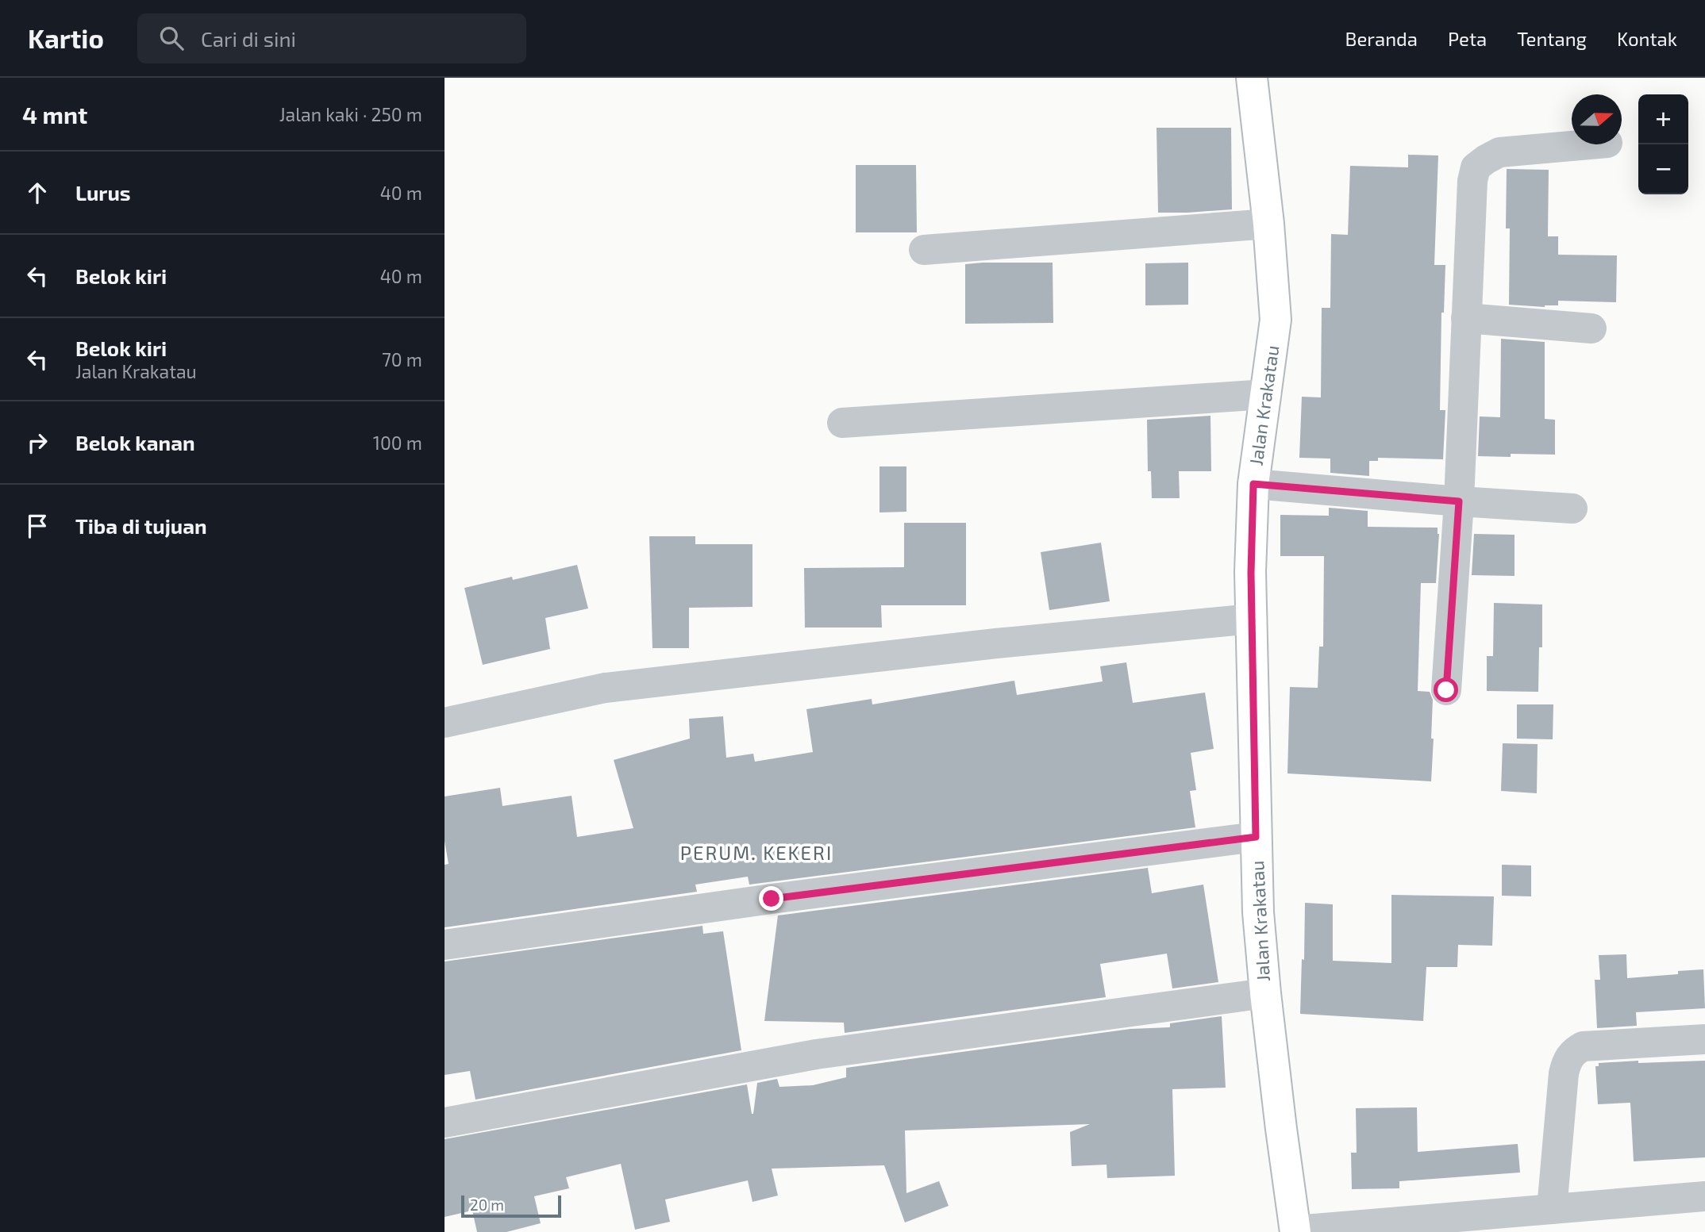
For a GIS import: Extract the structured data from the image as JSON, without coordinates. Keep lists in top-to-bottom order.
{
  "streets": {
    "street": ["Jalan Krakatau"]
  },
  "districts": ["PERUM. KEKERI"],
  "scale_bar": "20 m",
  "north": "right",
  "page": {
    "header": "Kartio",
    "search": "Cari di sini",
    "nav": [
      "Beranda",
      "Peta",
      "Tentang",
      "Kontak"
    ],
    "heading": ["4 mnt", "Jalan kaki · 250 m"],
    "map_buttons": ["+", "−"],
    "list": [
      ["Lurus", "40 m"],
      ["Belok kiri", "40 m"],
      ["Belok kiri", "Jalan Krakatau", "70 m"],
      ["Belok kanan", "100 m"],
      "Tiba di tujuan"
    ],
    "scale": "20 m"
  }
}
